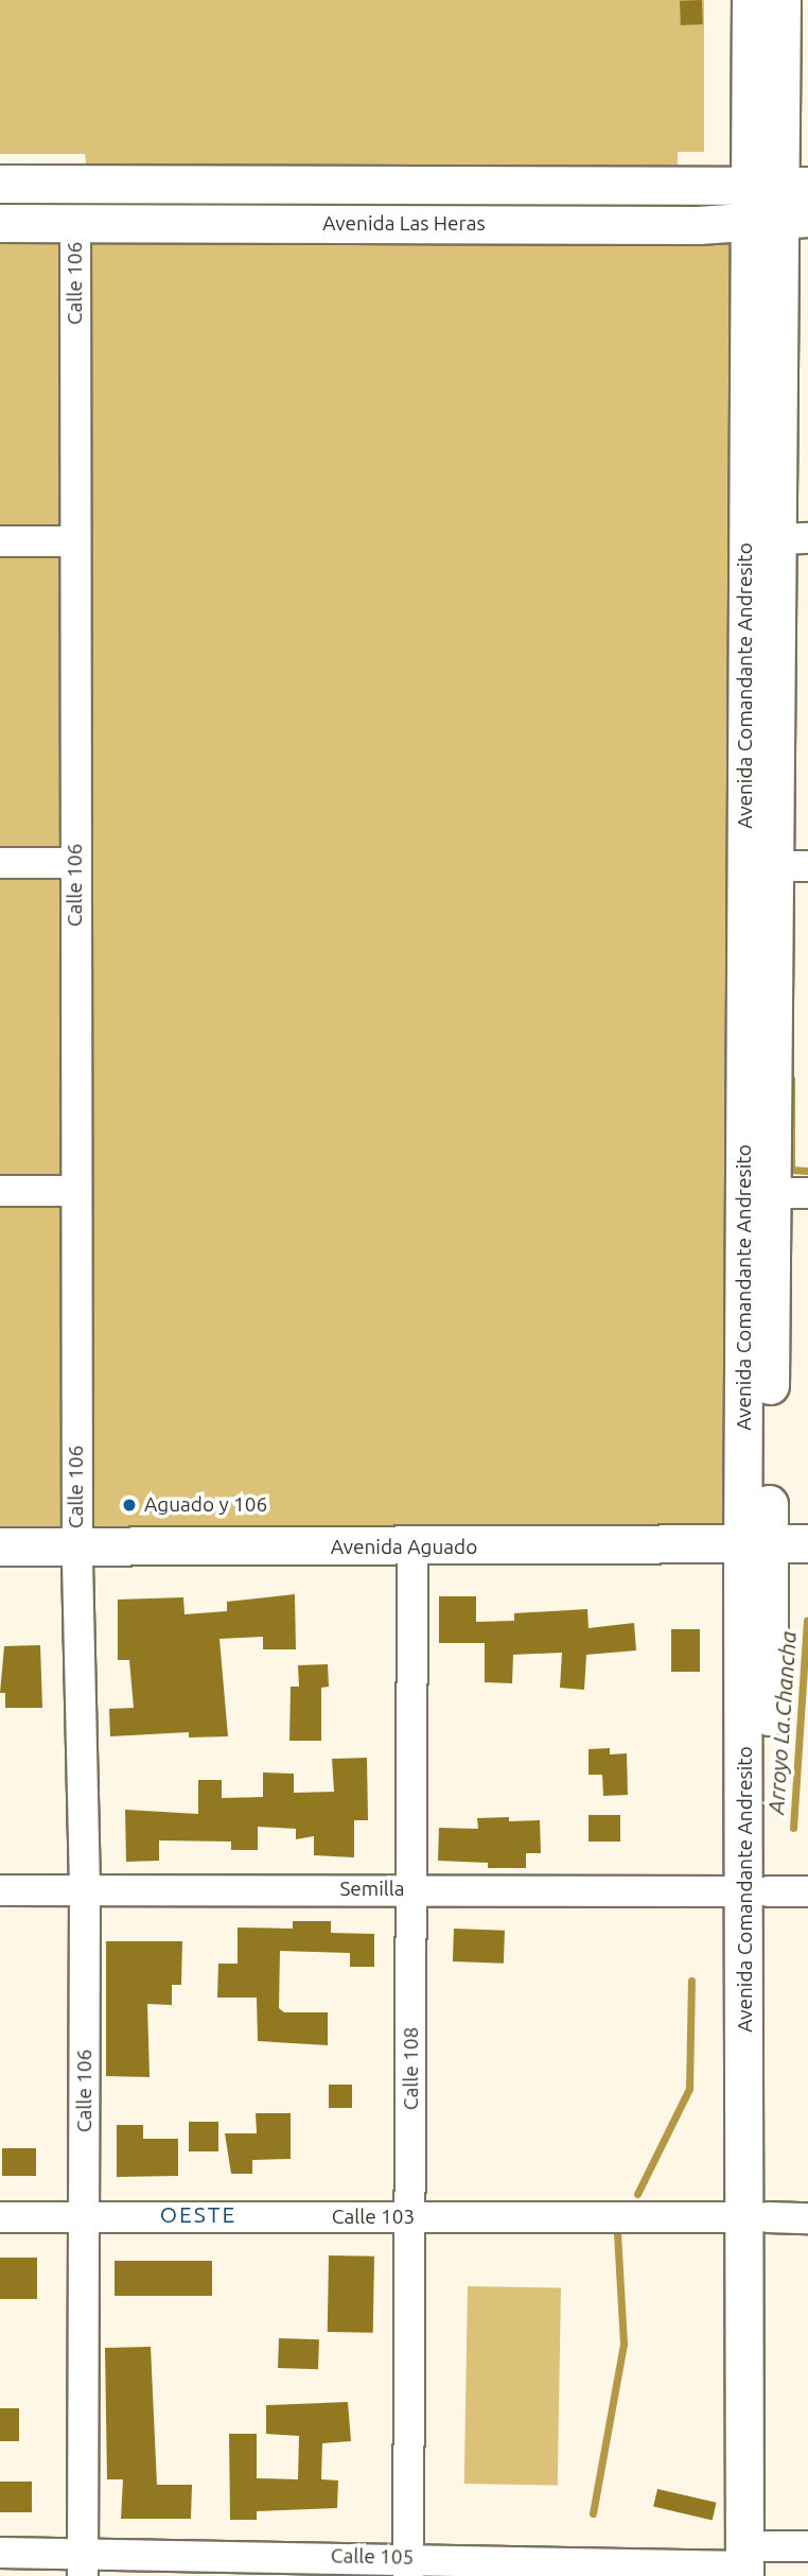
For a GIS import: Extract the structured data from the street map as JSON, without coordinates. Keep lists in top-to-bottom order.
{
  "streets": {
    "main road": ["Avenida Las Heras", "Avenida Comandante Andresito", "Avenida Aguado"],
    "street": [
      "Calle 106",
      "Semilla",
      "Calle 108",
      "Calle 103",
      "Calle 105"
    ]
  },
  "crossings": [
    ["Avenida Las Heras", "Calle 106"],
    ["Avenida Las Heras", "Avenida Comandante Andresito"],
    ["Calle 106", "Avenida Aguado"],
    ["Calle 106", "Semilla"],
    ["Calle 106", "Calle 103"],
    ["Calle 106", "Calle 105"],
    ["Avenida Comandante Andresito", "Avenida Aguado"],
    ["Avenida Comandante Andresito", "Semilla"],
    ["Avenida Comandante Andresito", "Calle 103"],
    ["Avenida Comandante Andresito", "Calle 105"],
    ["Avenida Aguado", "Calle 108"],
    ["Semilla", "Calle 108"],
    ["Calle 108", "Calle 103"],
    ["Calle 108", "Calle 105"]
  ],
  "districts": ["OESTE"],
  "water": ["Arroyo La Chancha"],
  "places": ["Aguado y 106"]
}
